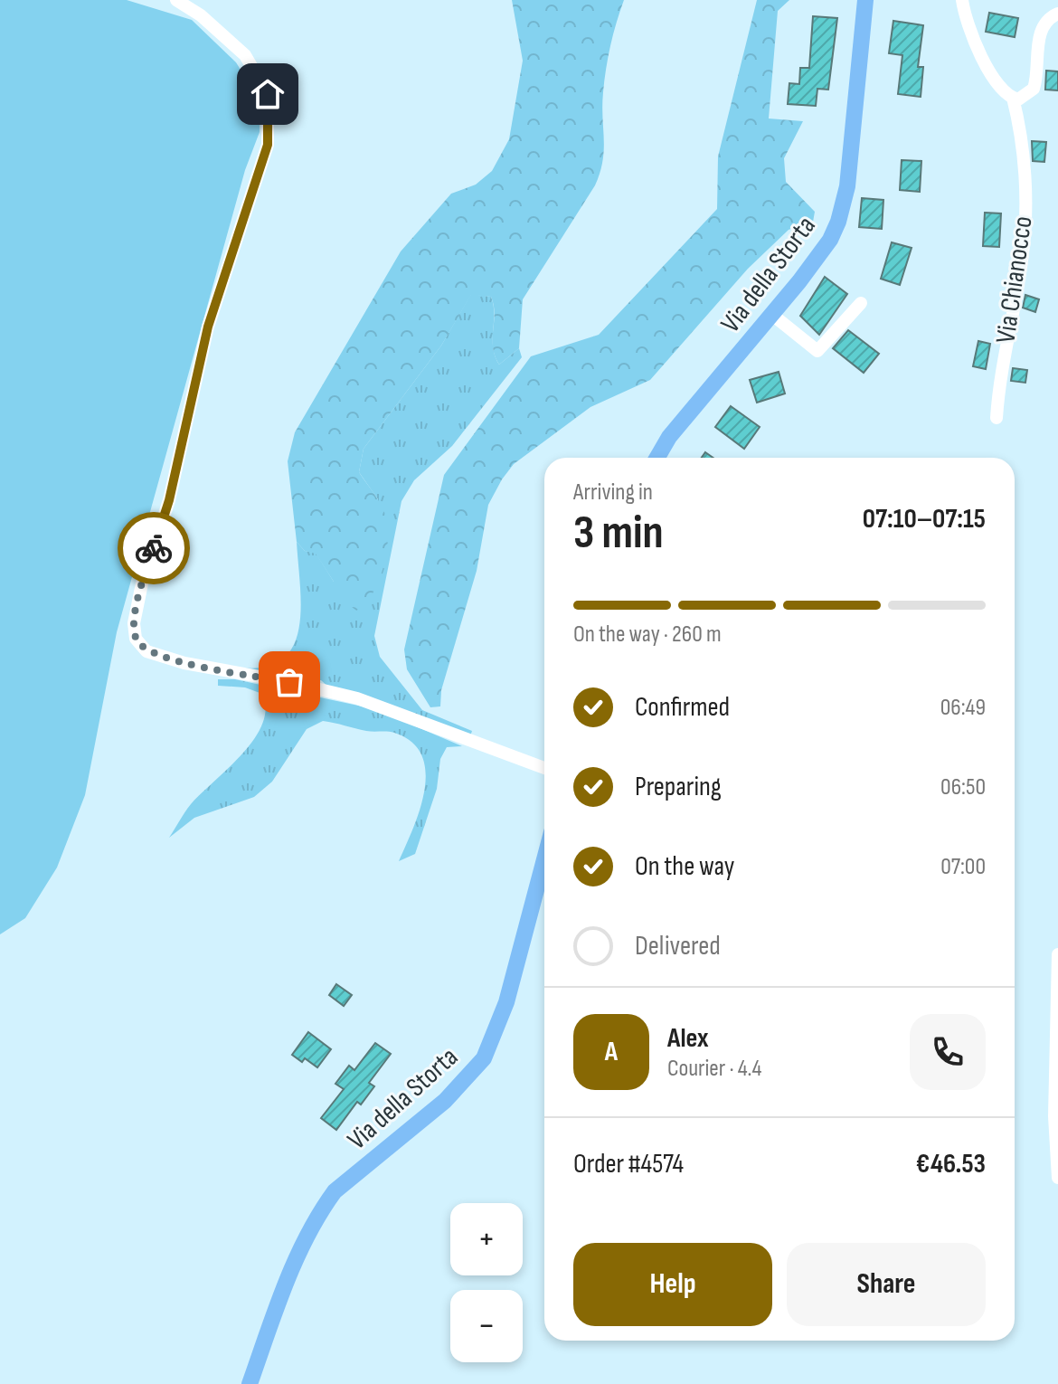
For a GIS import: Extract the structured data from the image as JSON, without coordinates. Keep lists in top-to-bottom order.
{
  "streets": {
    "main road": ["Via della Storta"],
    "street": ["Via Chianocco"]
  },
  "page": {
    "heading": ["3 min", "Arriving in", "07:10–07:15"],
    "panel": [
      "Alex",
      "Courier · 4.4",
      "Order #4574",
      "€46.53"
    ],
    "bar": "On the way · 260 m",
    "list": [
      ["Confirmed", "06:49"],
      ["Preparing", "06:50"],
      ["On the way", "07:00"],
      "Delivered"
    ],
    "round": "A",
    "map_buttons": ["+", "−"],
    "buttons": ["Help", "Share"]
  }
}
